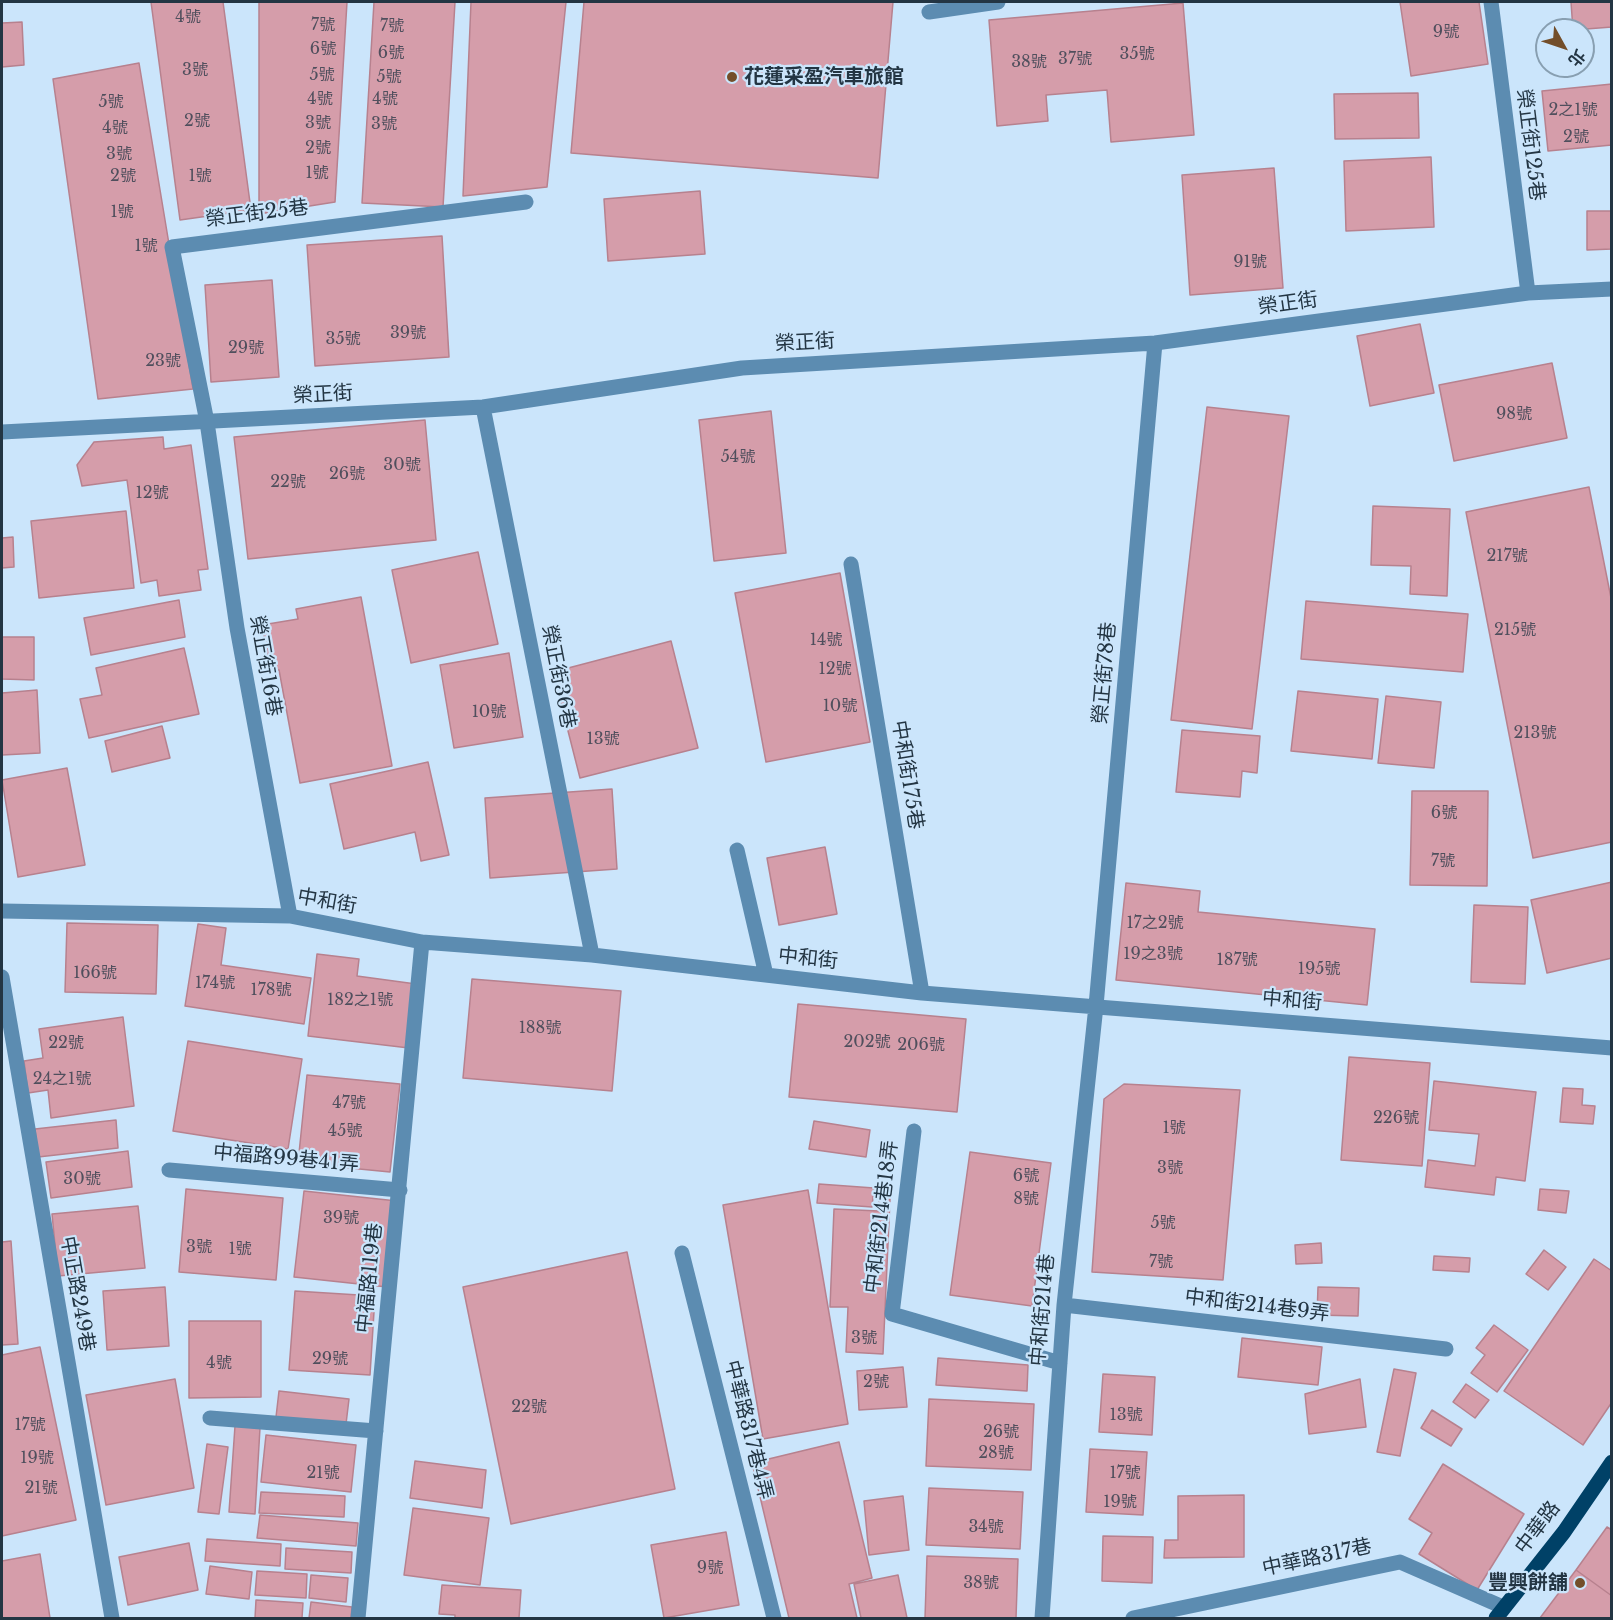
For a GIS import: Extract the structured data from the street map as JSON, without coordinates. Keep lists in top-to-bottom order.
{
  "streets": {
    "main road": ["中華路"],
    "street": [
      "榮正街125巷",
      "榮正街25巷",
      "榮正街",
      "榮正街16巷",
      "榮正街78巷",
      "榮正街36巷",
      "中和街175巷",
      "中和街",
      "中福路99巷41弄",
      "中和街214巷18弄",
      "中福路119巷",
      "中正路249巷",
      "中和街214巷9弄",
      "中和街214巷",
      "中華路317巷4弄",
      "中華路317巷"
    ]
  },
  "crossings": [
    ["榮正街125巷", "榮正街"],
    ["榮正街25巷", "榮正街"],
    ["榮正街25巷", "榮正街16巷"],
    ["榮正街", "榮正街16巷"],
    ["榮正街", "榮正街78巷"],
    ["榮正街", "榮正街36巷"],
    ["榮正街16巷", "中和街"],
    ["榮正街78巷", "中和街"],
    ["榮正街78巷", "中和街214巷"],
    ["榮正街36巷", "中和街"],
    ["中和街175巷", "中和街"],
    ["中和街", "中福路119巷"],
    ["中和街", "中和街214巷"],
    ["中福路99巷41弄", "中福路119巷"],
    ["中和街214巷18弄", "中和街214巷"],
    ["中和街214巷9弄", "中和街214巷"],
    ["中華路", "中華路317巷"]
  ],
  "places": ["花蓮采盈汽車旅館", "豐興餅舖"],
  "house_numbers": [
    "4號",
    "7號",
    "7號",
    "9號",
    "6號",
    "6號",
    "35號",
    "37號",
    "38號",
    "3號",
    "5號",
    "5號",
    "4號",
    "4號",
    "5號",
    "2之1號",
    "2號",
    "3號",
    "3號",
    "4號",
    "2號",
    "2號",
    "3號",
    "1號",
    "2號",
    "1號",
    "1號",
    "1號",
    "91號",
    "39號",
    "35號",
    "29號",
    "23號",
    "98號",
    "54號",
    "30號",
    "26號",
    "22號",
    "12號",
    "217號",
    "215號",
    "14號",
    "12號",
    "10號",
    "10號",
    "213號",
    "13號",
    "6號",
    "7號",
    "17之2號",
    "19之3號",
    "187號",
    "195號",
    "166號",
    "174號",
    "178號",
    "182之1號",
    "188號",
    "202號",
    "22號",
    "206號",
    "24之1號",
    "47號",
    "226號",
    "1號",
    "45號",
    "3號",
    "6號",
    "30號",
    "8號",
    "39號",
    "5號",
    "3號",
    "1號",
    "7號",
    "3號",
    "29號",
    "4號",
    "2號",
    "22號",
    "13號",
    "17號",
    "26號",
    "28號",
    "19號",
    "21號",
    "17號",
    "21號",
    "19號",
    "34號",
    "9號",
    "38號"
  ],
  "north": "bottom right"
}
